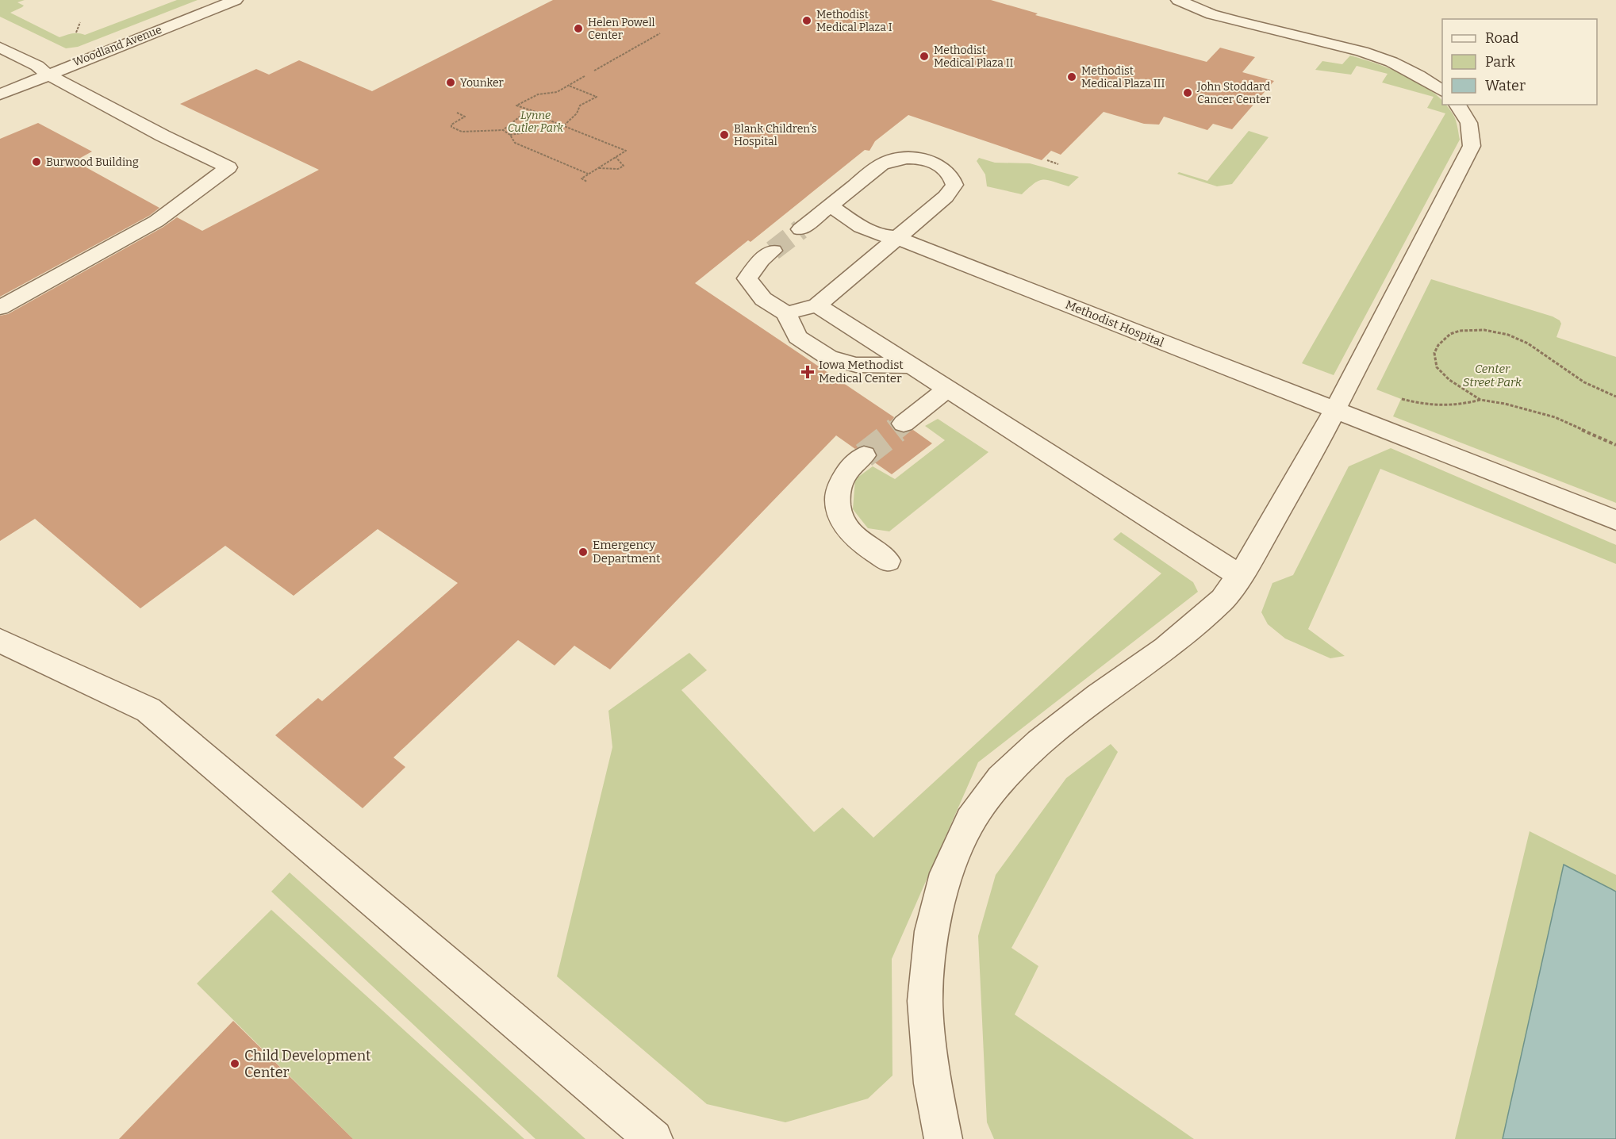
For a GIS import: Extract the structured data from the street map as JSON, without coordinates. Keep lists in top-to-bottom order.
{
  "streets": {
    "street": ["Woodland Avenue", "Methodist Hospital"]
  },
  "parks": ["Lynne Cutler Park", "Center Street Park"],
  "places": {
    "other": [
      "Methodist Medical Plaza I",
      "Helen Powell Center",
      "Methodist Medical Plaza II",
      "Methodist Medical Plaza III",
      "Younker",
      "John Stoddard Cancer Center",
      "Blank Children's Hospital",
      "Burwood Building",
      "Emergency Department",
      "Child Development Center"
    ],
    "health": ["Iowa Methodist Medical Center"]
  },
  "legend": ["Road", "Park", "Water"]
}
